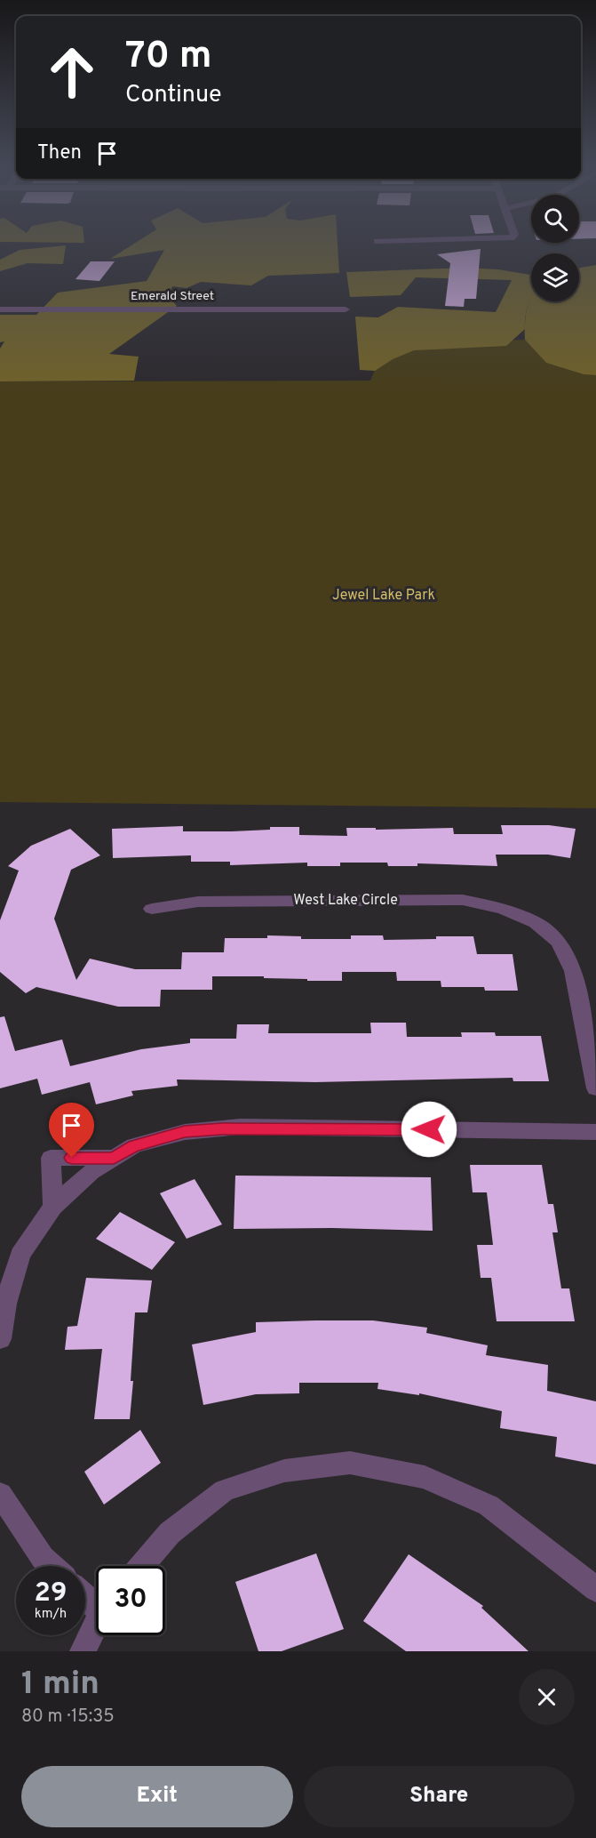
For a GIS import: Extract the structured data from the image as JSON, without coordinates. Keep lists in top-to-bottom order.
{
  "streets": {
    "street": ["Emerald Street", "West Lake Circle"]
  },
  "parks": ["Jewel Lake Park"],
  "page": {
    "turn": ["70 m", "Continue"],
    "then": "Then",
    "speed": "29 km/h",
    "limit": "30",
    "heading": ["1 min", "80 m · 15:35"],
    "buttons": ["Exit", "Share"]
  }
}
